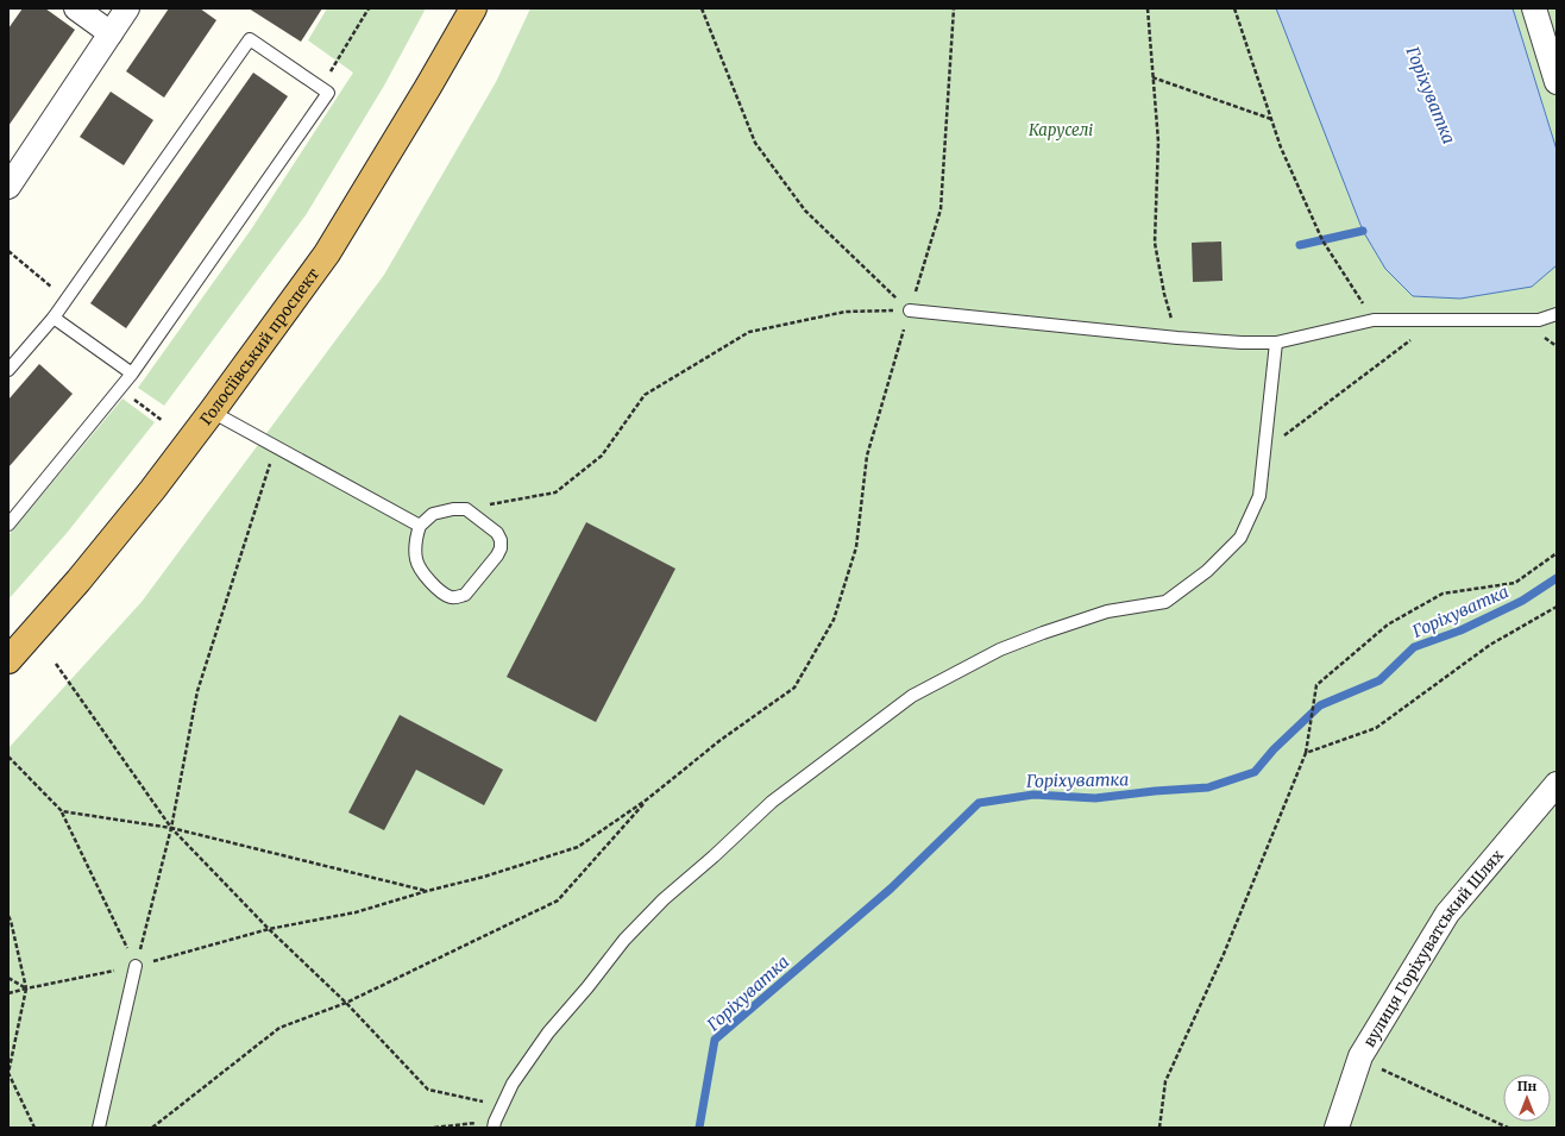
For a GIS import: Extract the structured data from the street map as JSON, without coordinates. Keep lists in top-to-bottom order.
{
  "streets": {
    "highway": ["Голосіївський проспект"],
    "street": ["вулиця Горіхуватський Шлях"]
  },
  "water": ["Горіхуватка"],
  "parks": ["Каруселі"],
  "north": "top"
}
